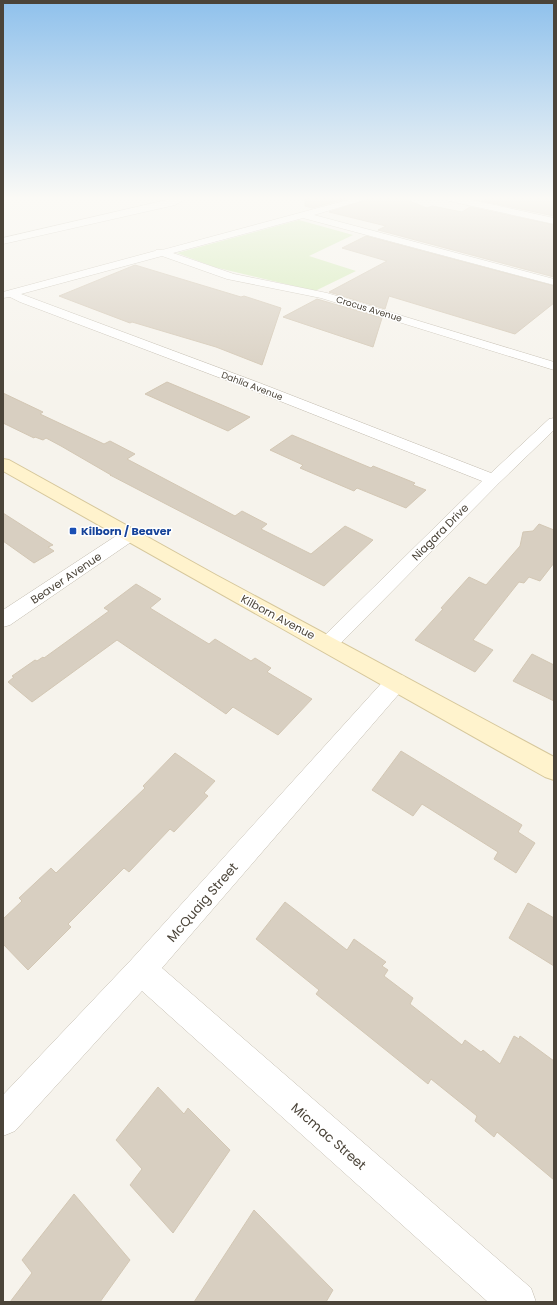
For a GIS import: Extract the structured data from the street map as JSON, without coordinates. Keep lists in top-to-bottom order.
{
  "streets": {
    "street": [
      "Crocus Avenue",
      "Dahlia Avenue",
      "Niagara Drive",
      "Beaver Avenue",
      "Kilborn Avenue",
      "McQuaig Street",
      "Micmac Street"
    ]
  },
  "crossings": [
    ["Dahlia Avenue", "Niagara Drive"],
    ["Niagara Drive", "Kilborn Avenue"],
    ["Beaver Avenue", "Kilborn Avenue"],
    ["Kilborn Avenue", "McQuaig Street"],
    ["McQuaig Street", "Micmac Street"]
  ],
  "places": {
    "transit": ["Kilborn / Beaver"]
  }
}
